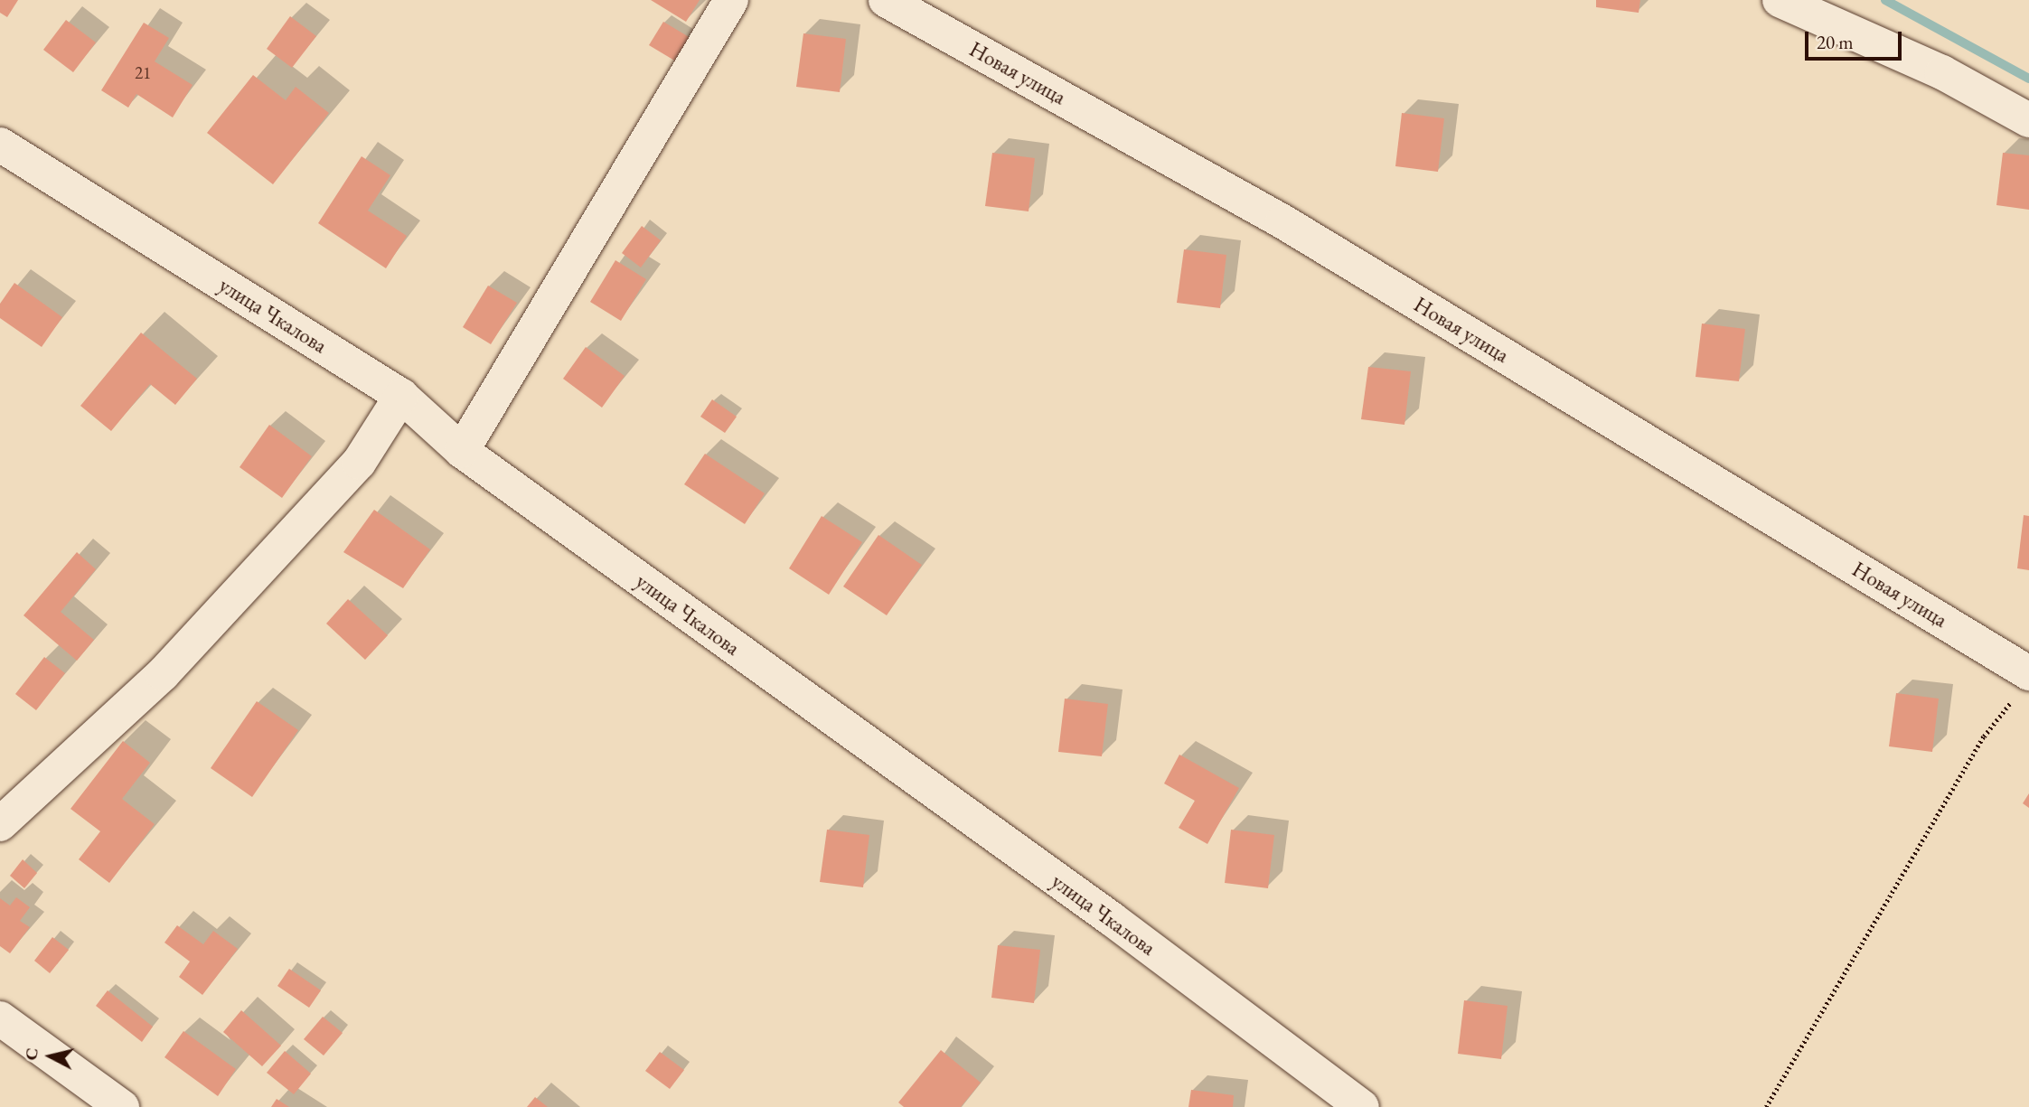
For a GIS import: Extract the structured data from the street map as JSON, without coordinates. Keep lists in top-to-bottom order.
{
  "streets": {
    "street": ["Новая улица", "улица Чкалова"]
  },
  "house_numbers": ["21"],
  "scale_bar": "20 m",
  "north": "left"
}
